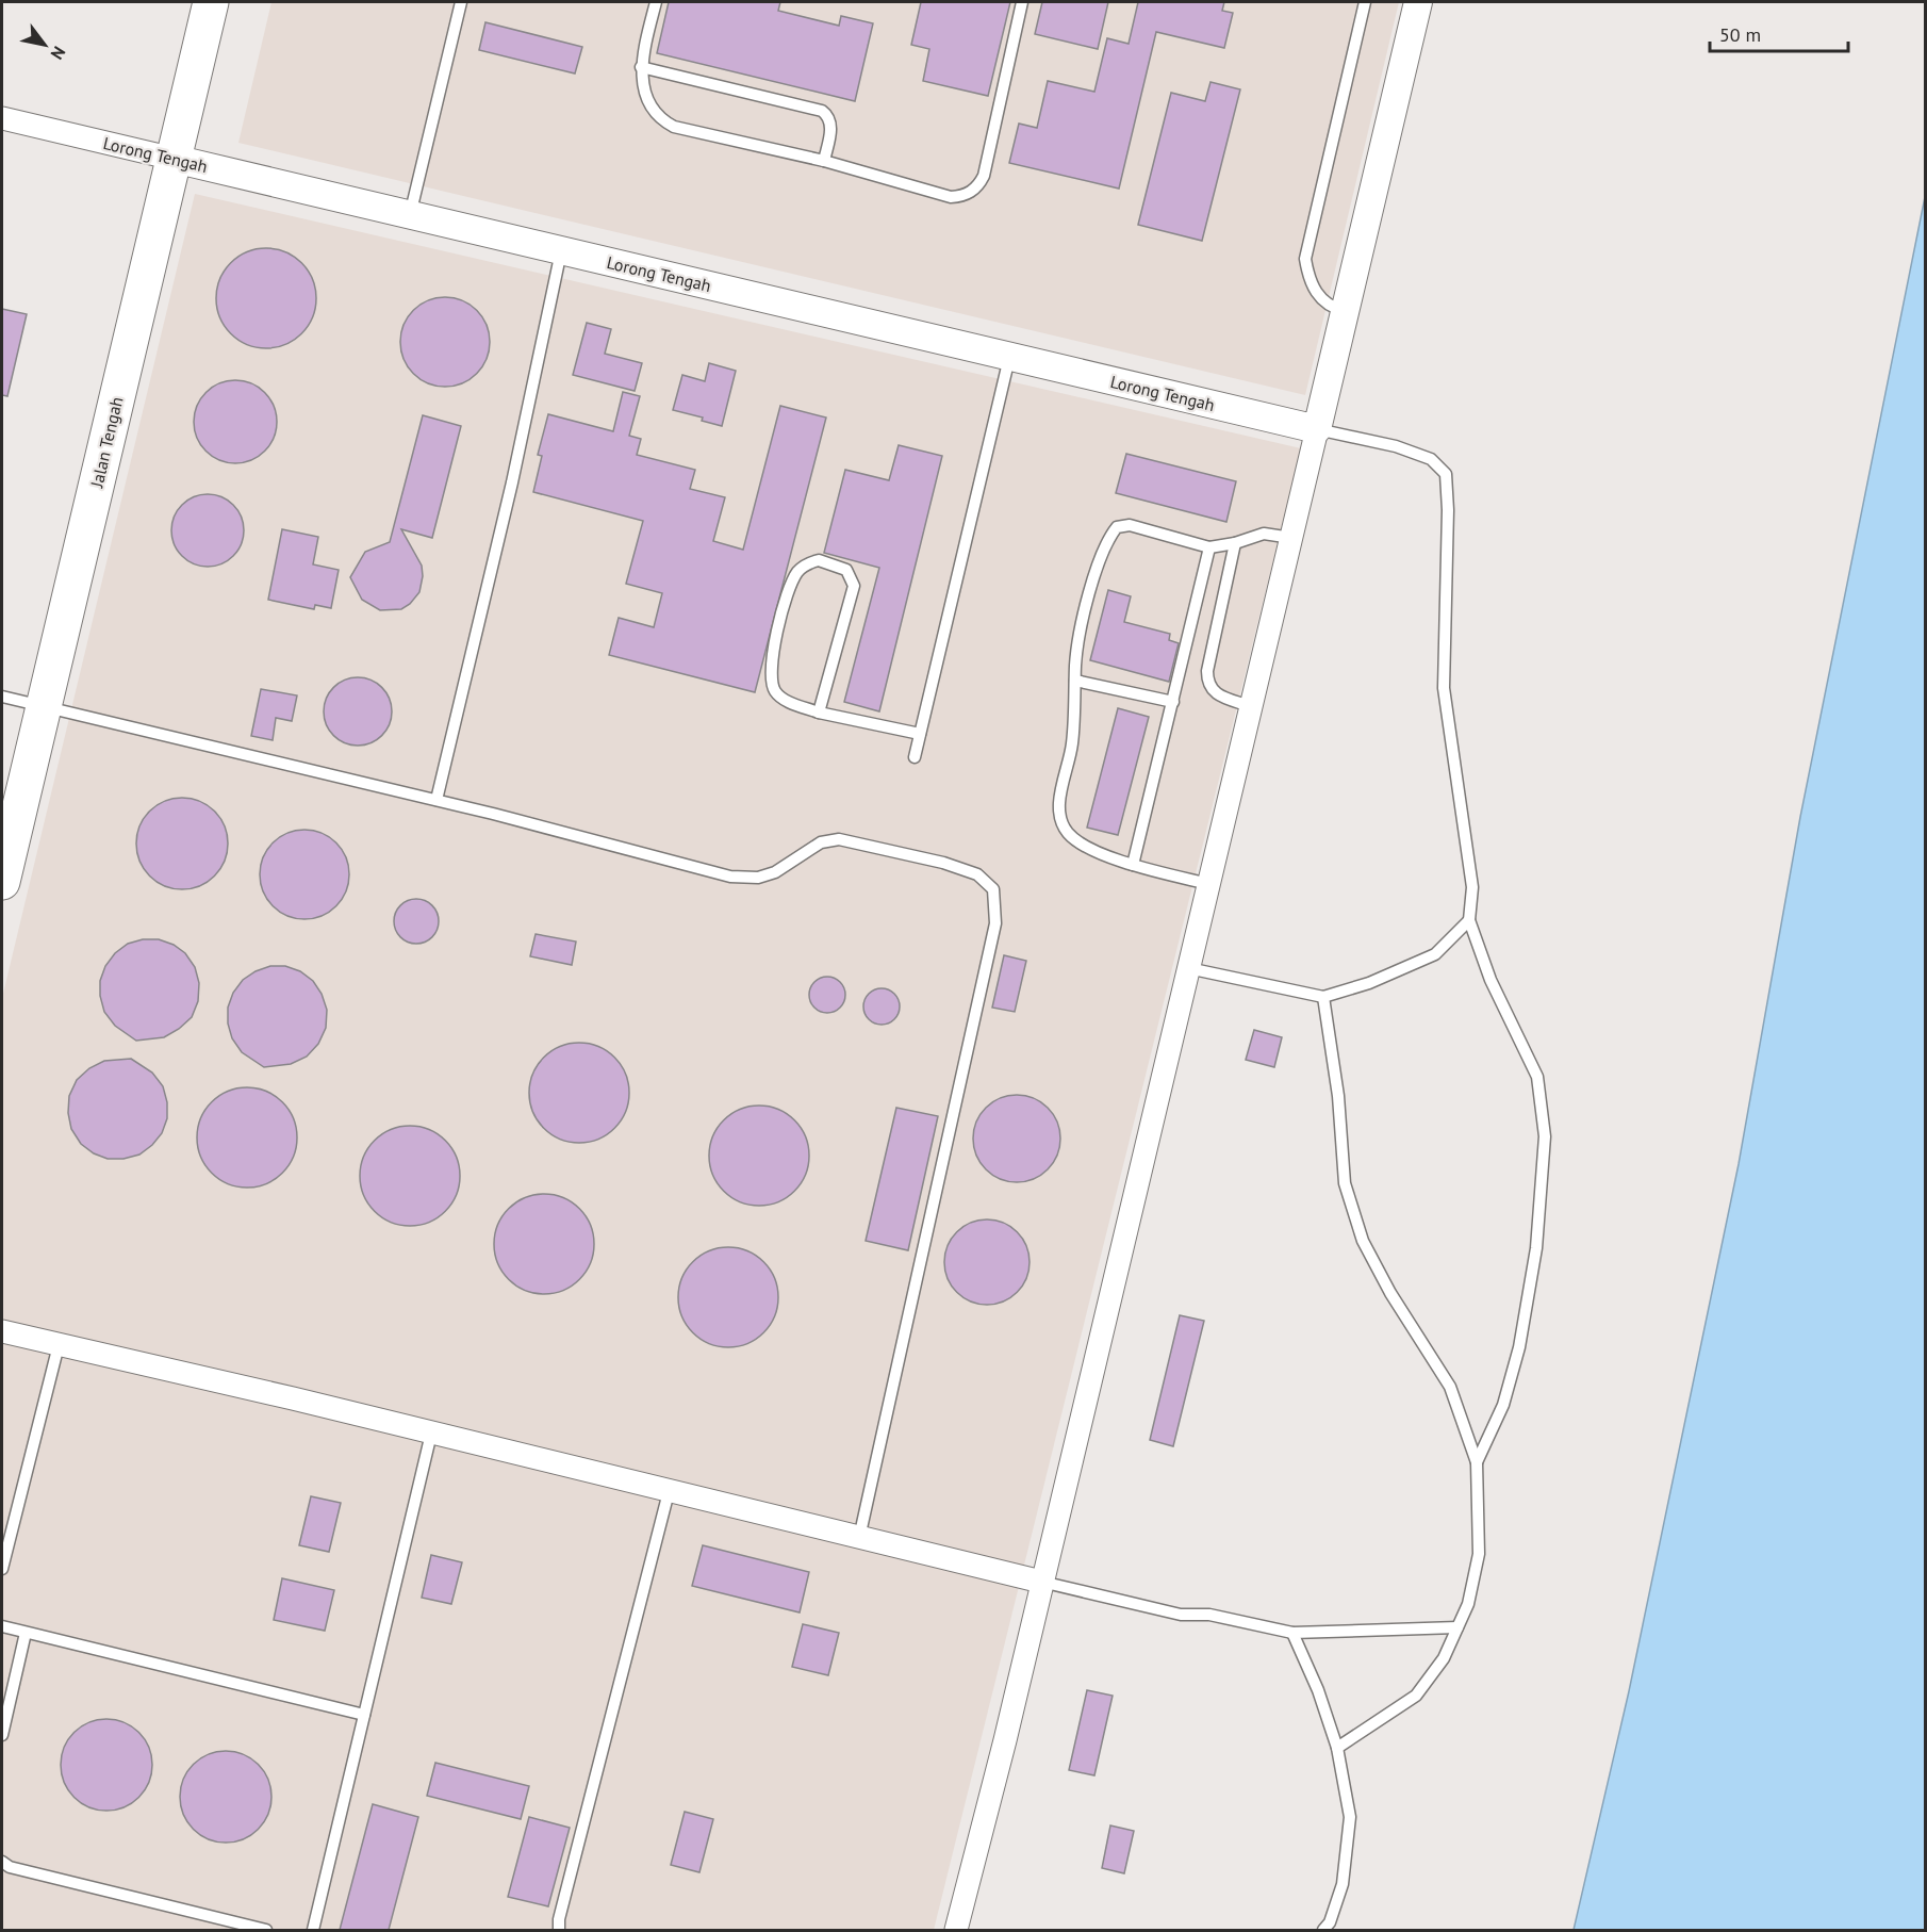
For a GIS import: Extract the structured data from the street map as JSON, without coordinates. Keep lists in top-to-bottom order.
{
  "streets": {
    "main road": ["Jalan Tengah"],
    "street": ["Lorong Tengah"]
  },
  "crossings": [
    ["Lorong Tengah", "Jalan Tengah"]
  ],
  "scale_bar": "50 m",
  "north": "bottom right"
}
